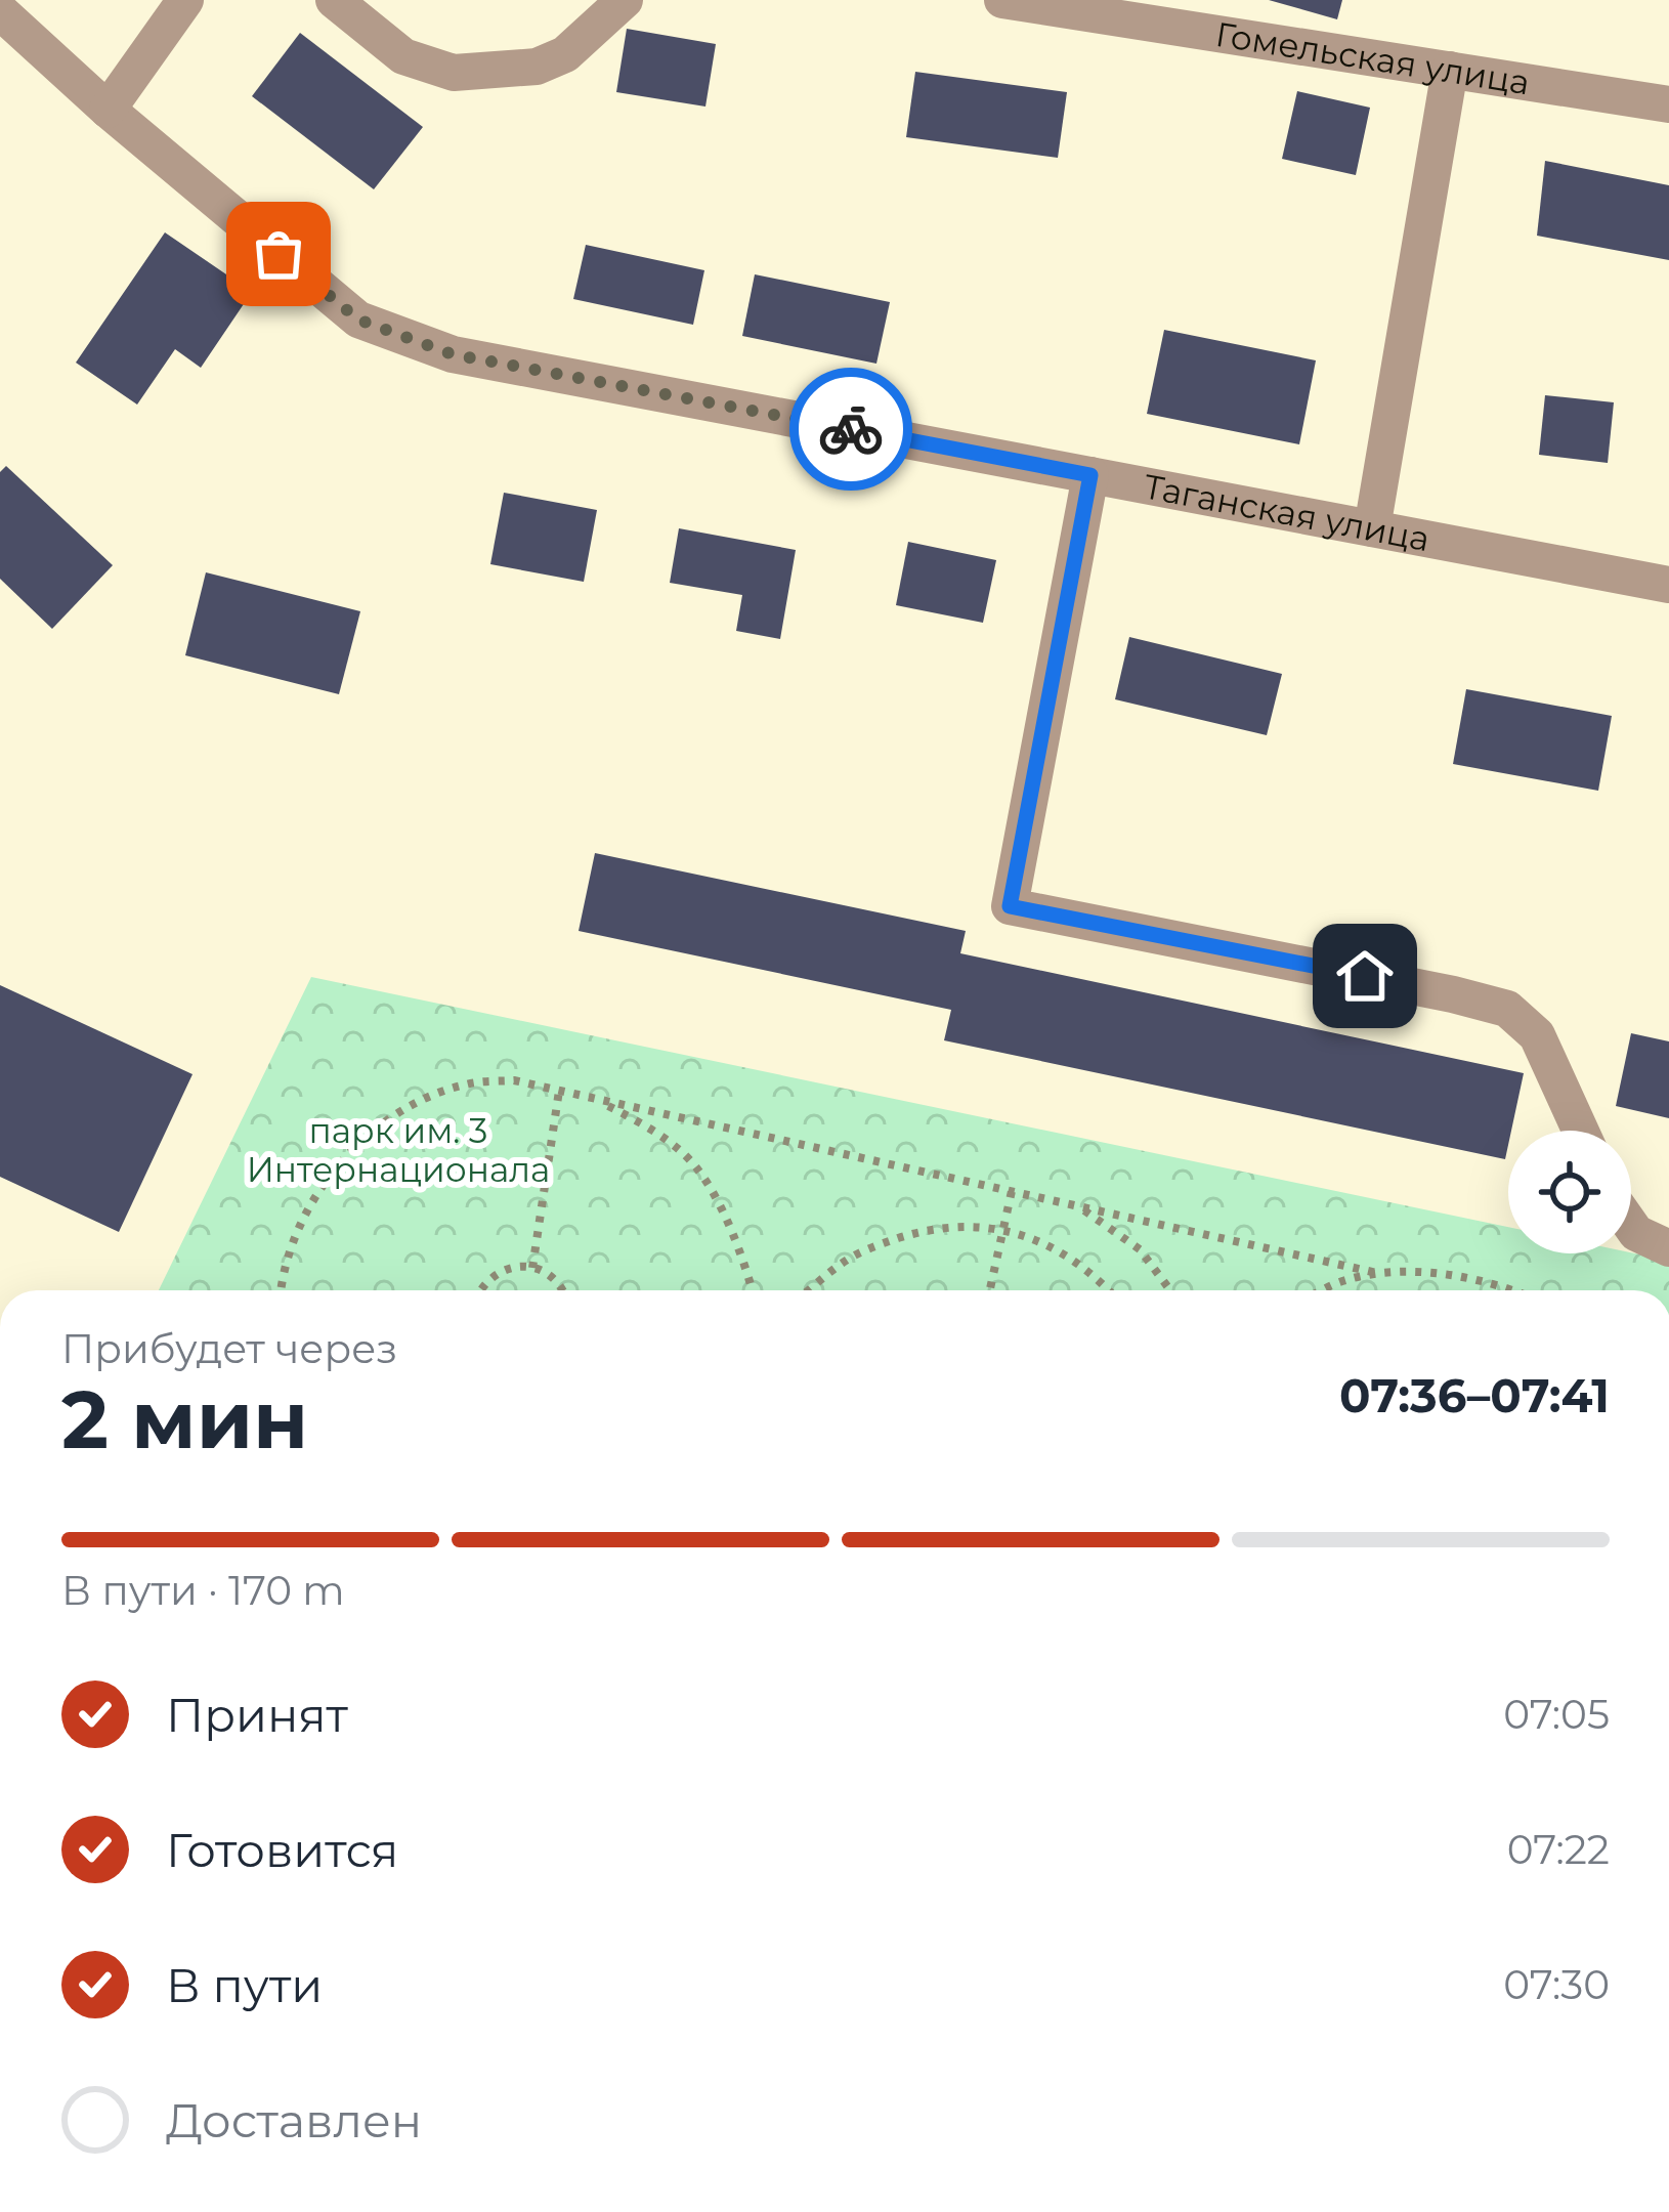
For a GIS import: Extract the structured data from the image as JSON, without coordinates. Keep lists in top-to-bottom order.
{
  "streets": {
    "street": ["Гомельская улица", "Таганская улица"]
  },
  "parks": ["парк им. 3 Интернационала"],
  "page": {
    "heading": ["2 мин", "Прибудет через", "07:36–07:41"],
    "bar": "В пути · 170 m",
    "list": [
      ["Принят", "07:05"],
      ["Готовится", "07:22"],
      ["В пути", "07:30"],
      "Доставлен"
    ]
  }
}
